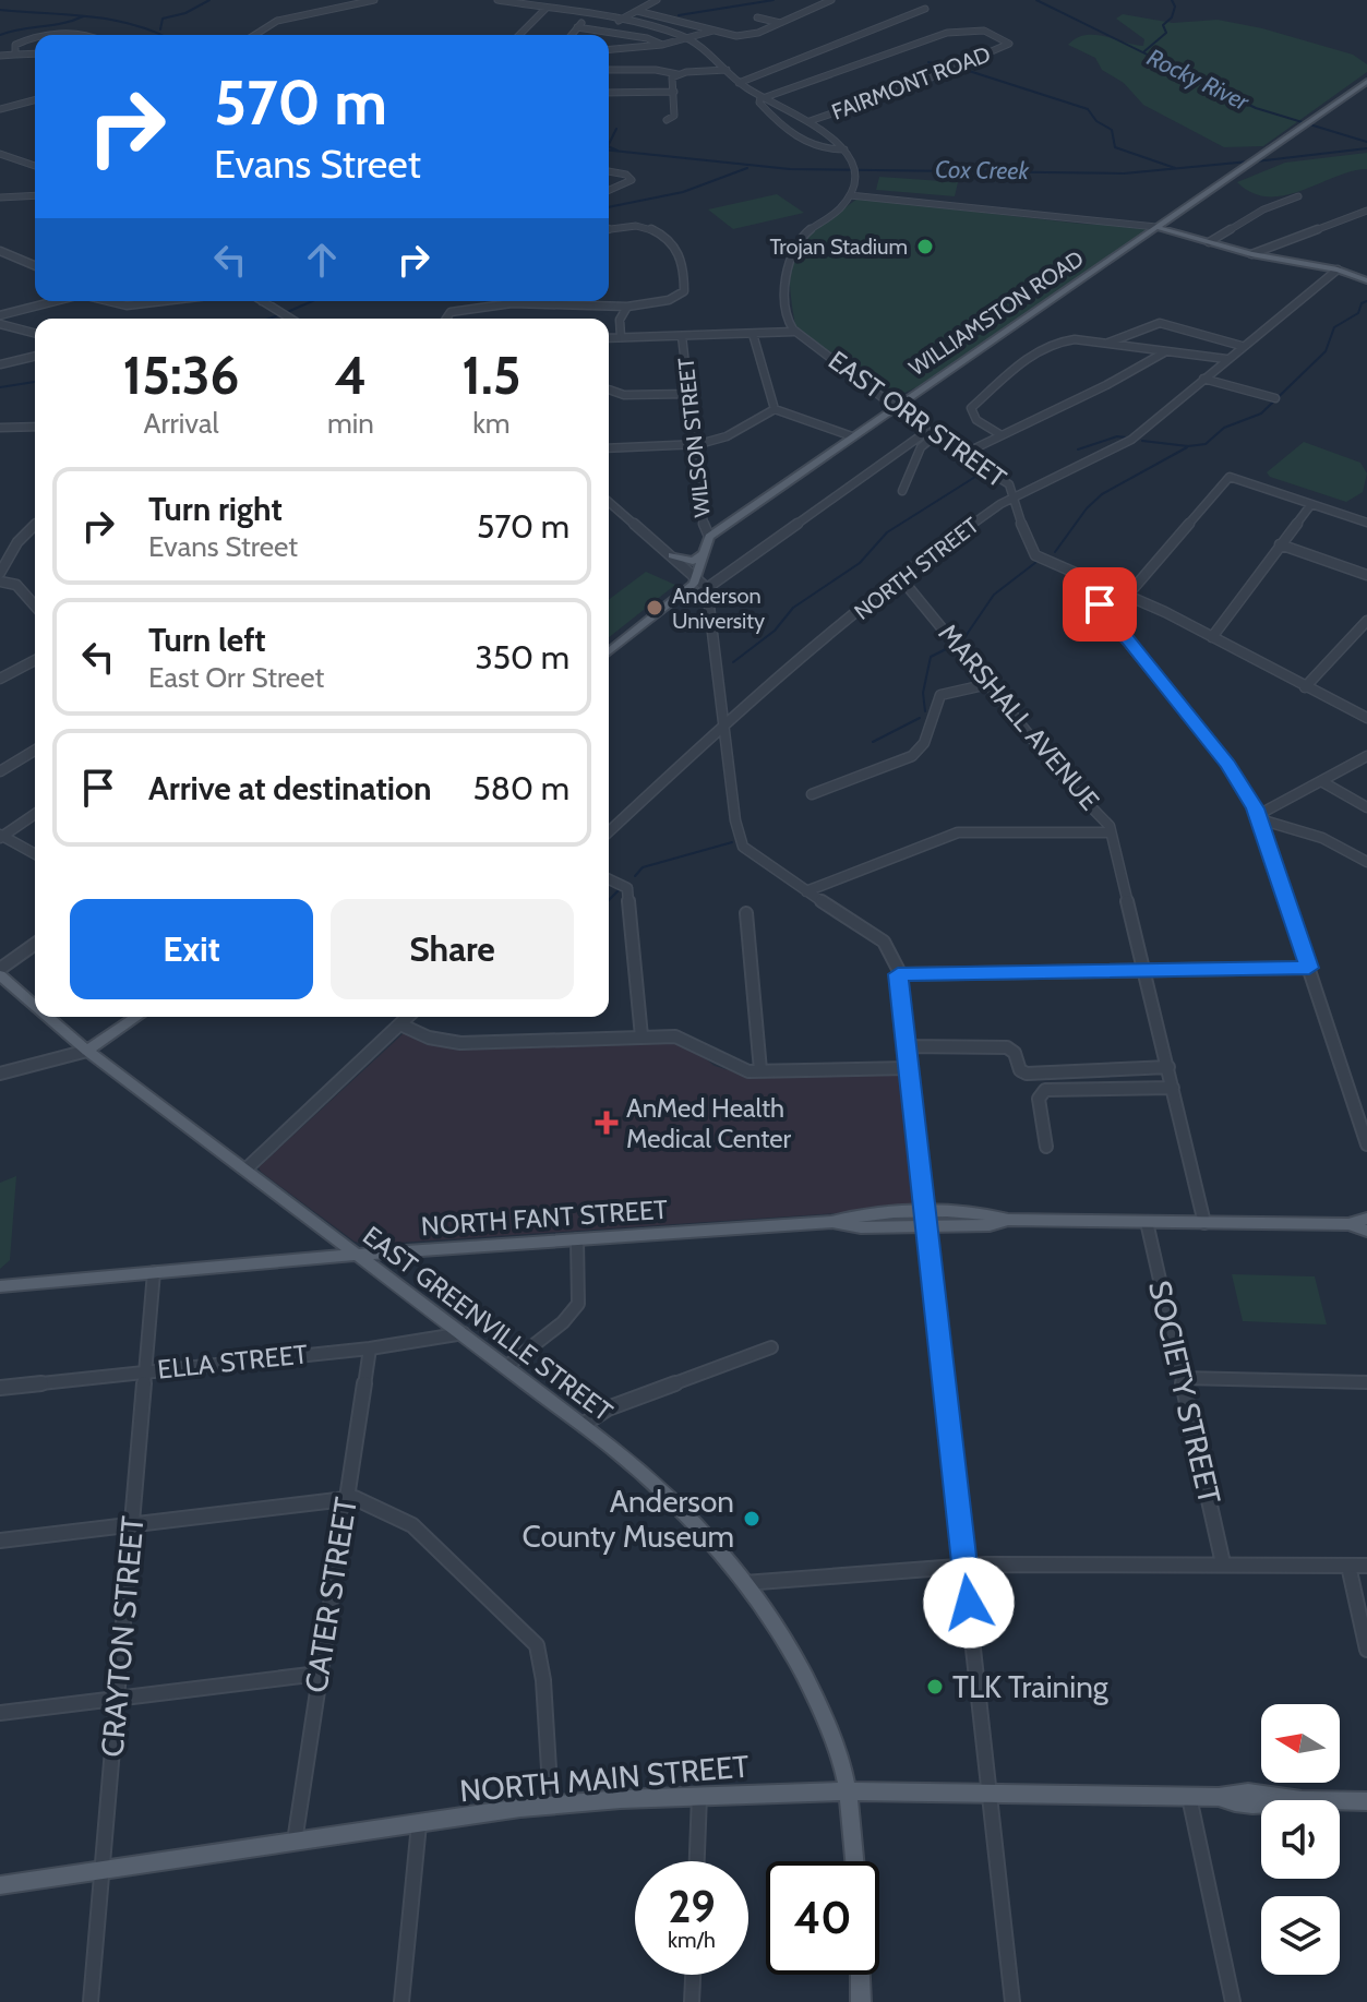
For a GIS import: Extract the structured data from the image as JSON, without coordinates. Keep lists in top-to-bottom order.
{
  "streets": {
    "main road": [
      "WILLIAMSTON ROAD",
      "NORTH FANT STREET",
      "EAST GREENVILLE STREET",
      "NORTH MAIN STREET"
    ],
    "street": [
      "FAIRMONT ROAD",
      "EAST ORR STREET",
      "WILSON STREET",
      "NORTH STREET",
      "MARSHALL AVENUE",
      "ELLA STREET",
      "SOCIETY STREET",
      "CATER STREET",
      "CRAYTON STREET"
    ]
  },
  "crossings": [
    ["WILLIAMSTON ROAD", "EAST ORR STREET"],
    ["WILLIAMSTON ROAD", "WILSON STREET"],
    ["EAST ORR STREET", "NORTH STREET"],
    ["NORTH STREET", "MARSHALL AVENUE"],
    ["MARSHALL AVENUE", "NORTH FANT STREET"],
    ["NORTH FANT STREET", "EAST GREENVILLE STREET"],
    ["NORTH FANT STREET", "SOCIETY STREET"],
    ["NORTH FANT STREET", "CRAYTON STREET"],
    ["EAST GREENVILLE STREET", "ELLA STREET"],
    ["EAST GREENVILLE STREET", "NORTH MAIN STREET"],
    ["ELLA STREET", "CATER STREET"],
    ["ELLA STREET", "CRAYTON STREET"],
    ["CATER STREET", "NORTH MAIN STREET"],
    ["CRAYTON STREET", "NORTH MAIN STREET"]
  ],
  "water": ["Rocky River", "Cox Creek"],
  "places": {
    "other": [
      "Trojan Stadium",
      "Anderson University",
      "Anderson County Museum",
      "TLK Training"
    ],
    "health": ["AnMed Health Medical Center"]
  },
  "north": "left",
  "page": {
    "turn": ["570 m", "Evans Street"],
    "eta": [
      "15:36",
      "Arrival",
      "4",
      "min",
      "1.5",
      "km"
    ],
    "list": [
      {
        "name": "Turn right",
        "note": "Evans Street",
        "value": "570 m"
      },
      {
        "name": "Turn left",
        "note": "East Orr Street",
        "value": "350 m"
      },
      {
        "name": "Arrive at destination",
        "value": "580 m"
      }
    ],
    "buttons": ["Exit", "Share"],
    "speed": "29 km/h",
    "limit": "40"
  }
}
